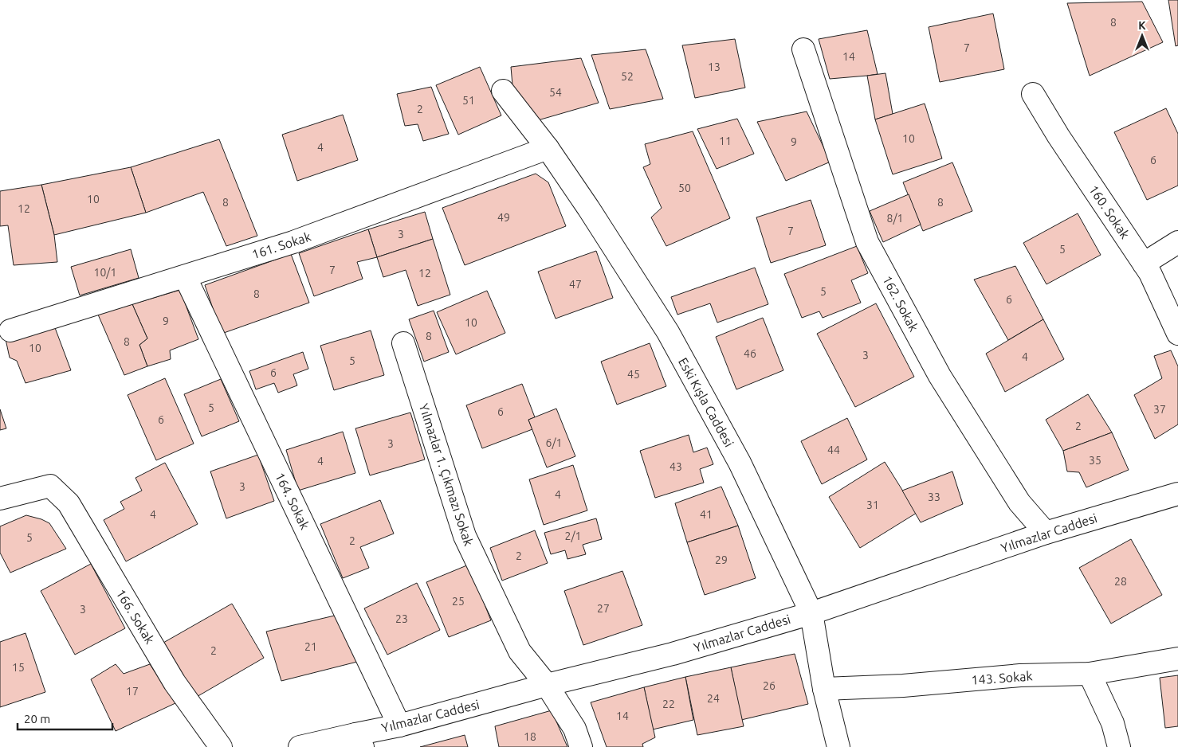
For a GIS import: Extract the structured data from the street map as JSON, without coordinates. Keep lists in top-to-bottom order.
{
  "streets": {
    "street": [
      "160. Sokak",
      "161. Sokak",
      "162. Sokak",
      "Eski Kışla Caddesi",
      "Yılmazlar 1. Çıkmazı Sokak",
      "164. Sokak",
      "Yılmazlar Caddesi",
      "166. Sokak",
      "143. Sokak"
    ]
  },
  "crossings": [
    ["161. Sokak", "Eski Kışla Caddesi"],
    ["161. Sokak", "164. Sokak"],
    ["162. Sokak", "Yılmazlar Caddesi"],
    ["Eski Kışla Caddesi", "Yılmazlar Caddesi"],
    ["Eski Kışla Caddesi", "143. Sokak"],
    ["Yılmazlar 1. Çıkmazı Sokak", "Yılmazlar Caddesi"],
    ["164. Sokak", "Yılmazlar Caddesi"]
  ],
  "house_numbers": [
    "8",
    "7",
    "14",
    "13",
    "52",
    "54",
    "51",
    "2",
    "10",
    "11",
    "9",
    "4",
    "6",
    "50",
    "10",
    "8",
    "8",
    "12",
    "49",
    "8/1",
    "7",
    "3",
    "5",
    "7",
    "10/1",
    "12",
    "47",
    "5",
    "8",
    "6",
    "9",
    "10",
    "8",
    "8",
    "10",
    "46",
    "3",
    "4",
    "5",
    "6",
    "45",
    "5",
    "37",
    "6",
    "6",
    "2",
    "6/1",
    "3",
    "44",
    "35",
    "4",
    "43",
    "3",
    "4",
    "33",
    "31",
    "4",
    "41",
    "2/1",
    "5",
    "2",
    "2",
    "29",
    "28",
    "25",
    "27",
    "3",
    "23",
    "21",
    "2",
    "15",
    "26",
    "17",
    "24",
    "22",
    "14",
    "18"
  ],
  "scale_bar": "20 m",
  "north": "top"
}
